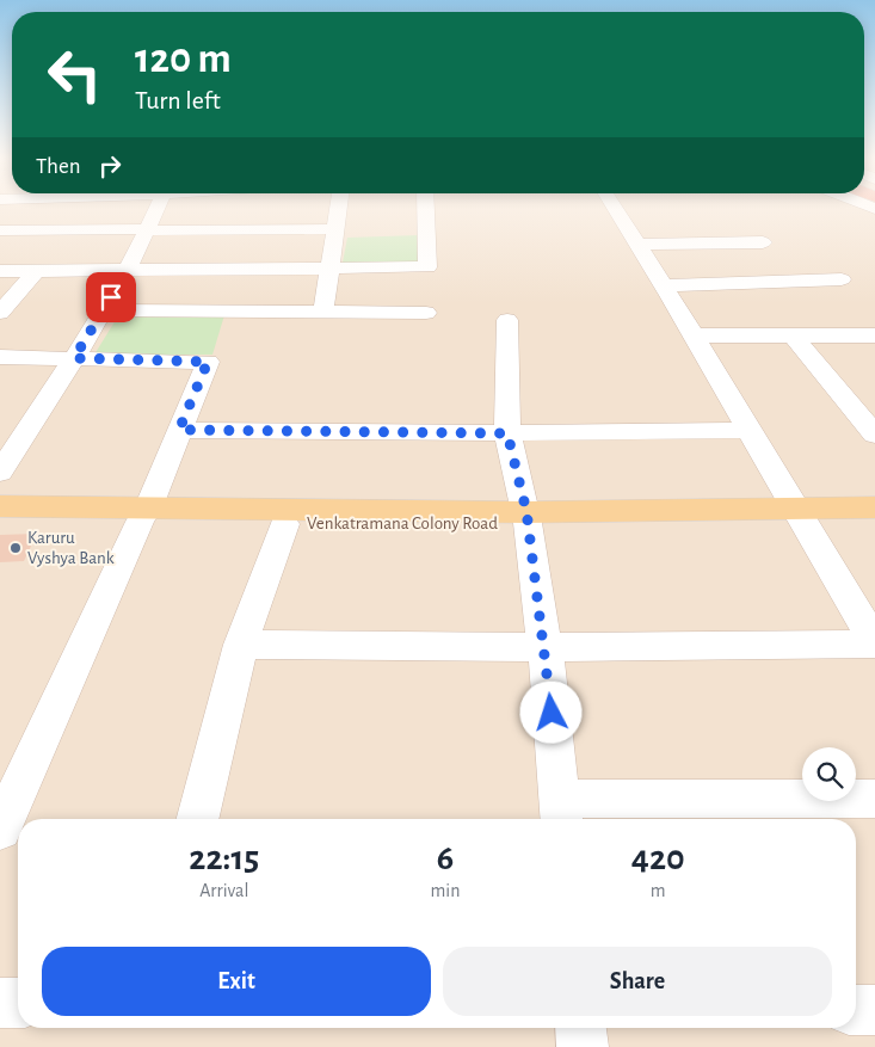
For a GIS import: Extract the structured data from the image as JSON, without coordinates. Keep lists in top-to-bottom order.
{
  "streets": {
    "main road": ["Venkatramana Colony Road"]
  },
  "places": ["Karuru Vyshya Bank"],
  "page": {
    "turn": ["120 m", "Turn left"],
    "then": "Then",
    "eta": [
      "22:15",
      "Arrival",
      "6",
      "min",
      "420",
      "m"
    ],
    "buttons": ["Exit", "Share"]
  }
}
